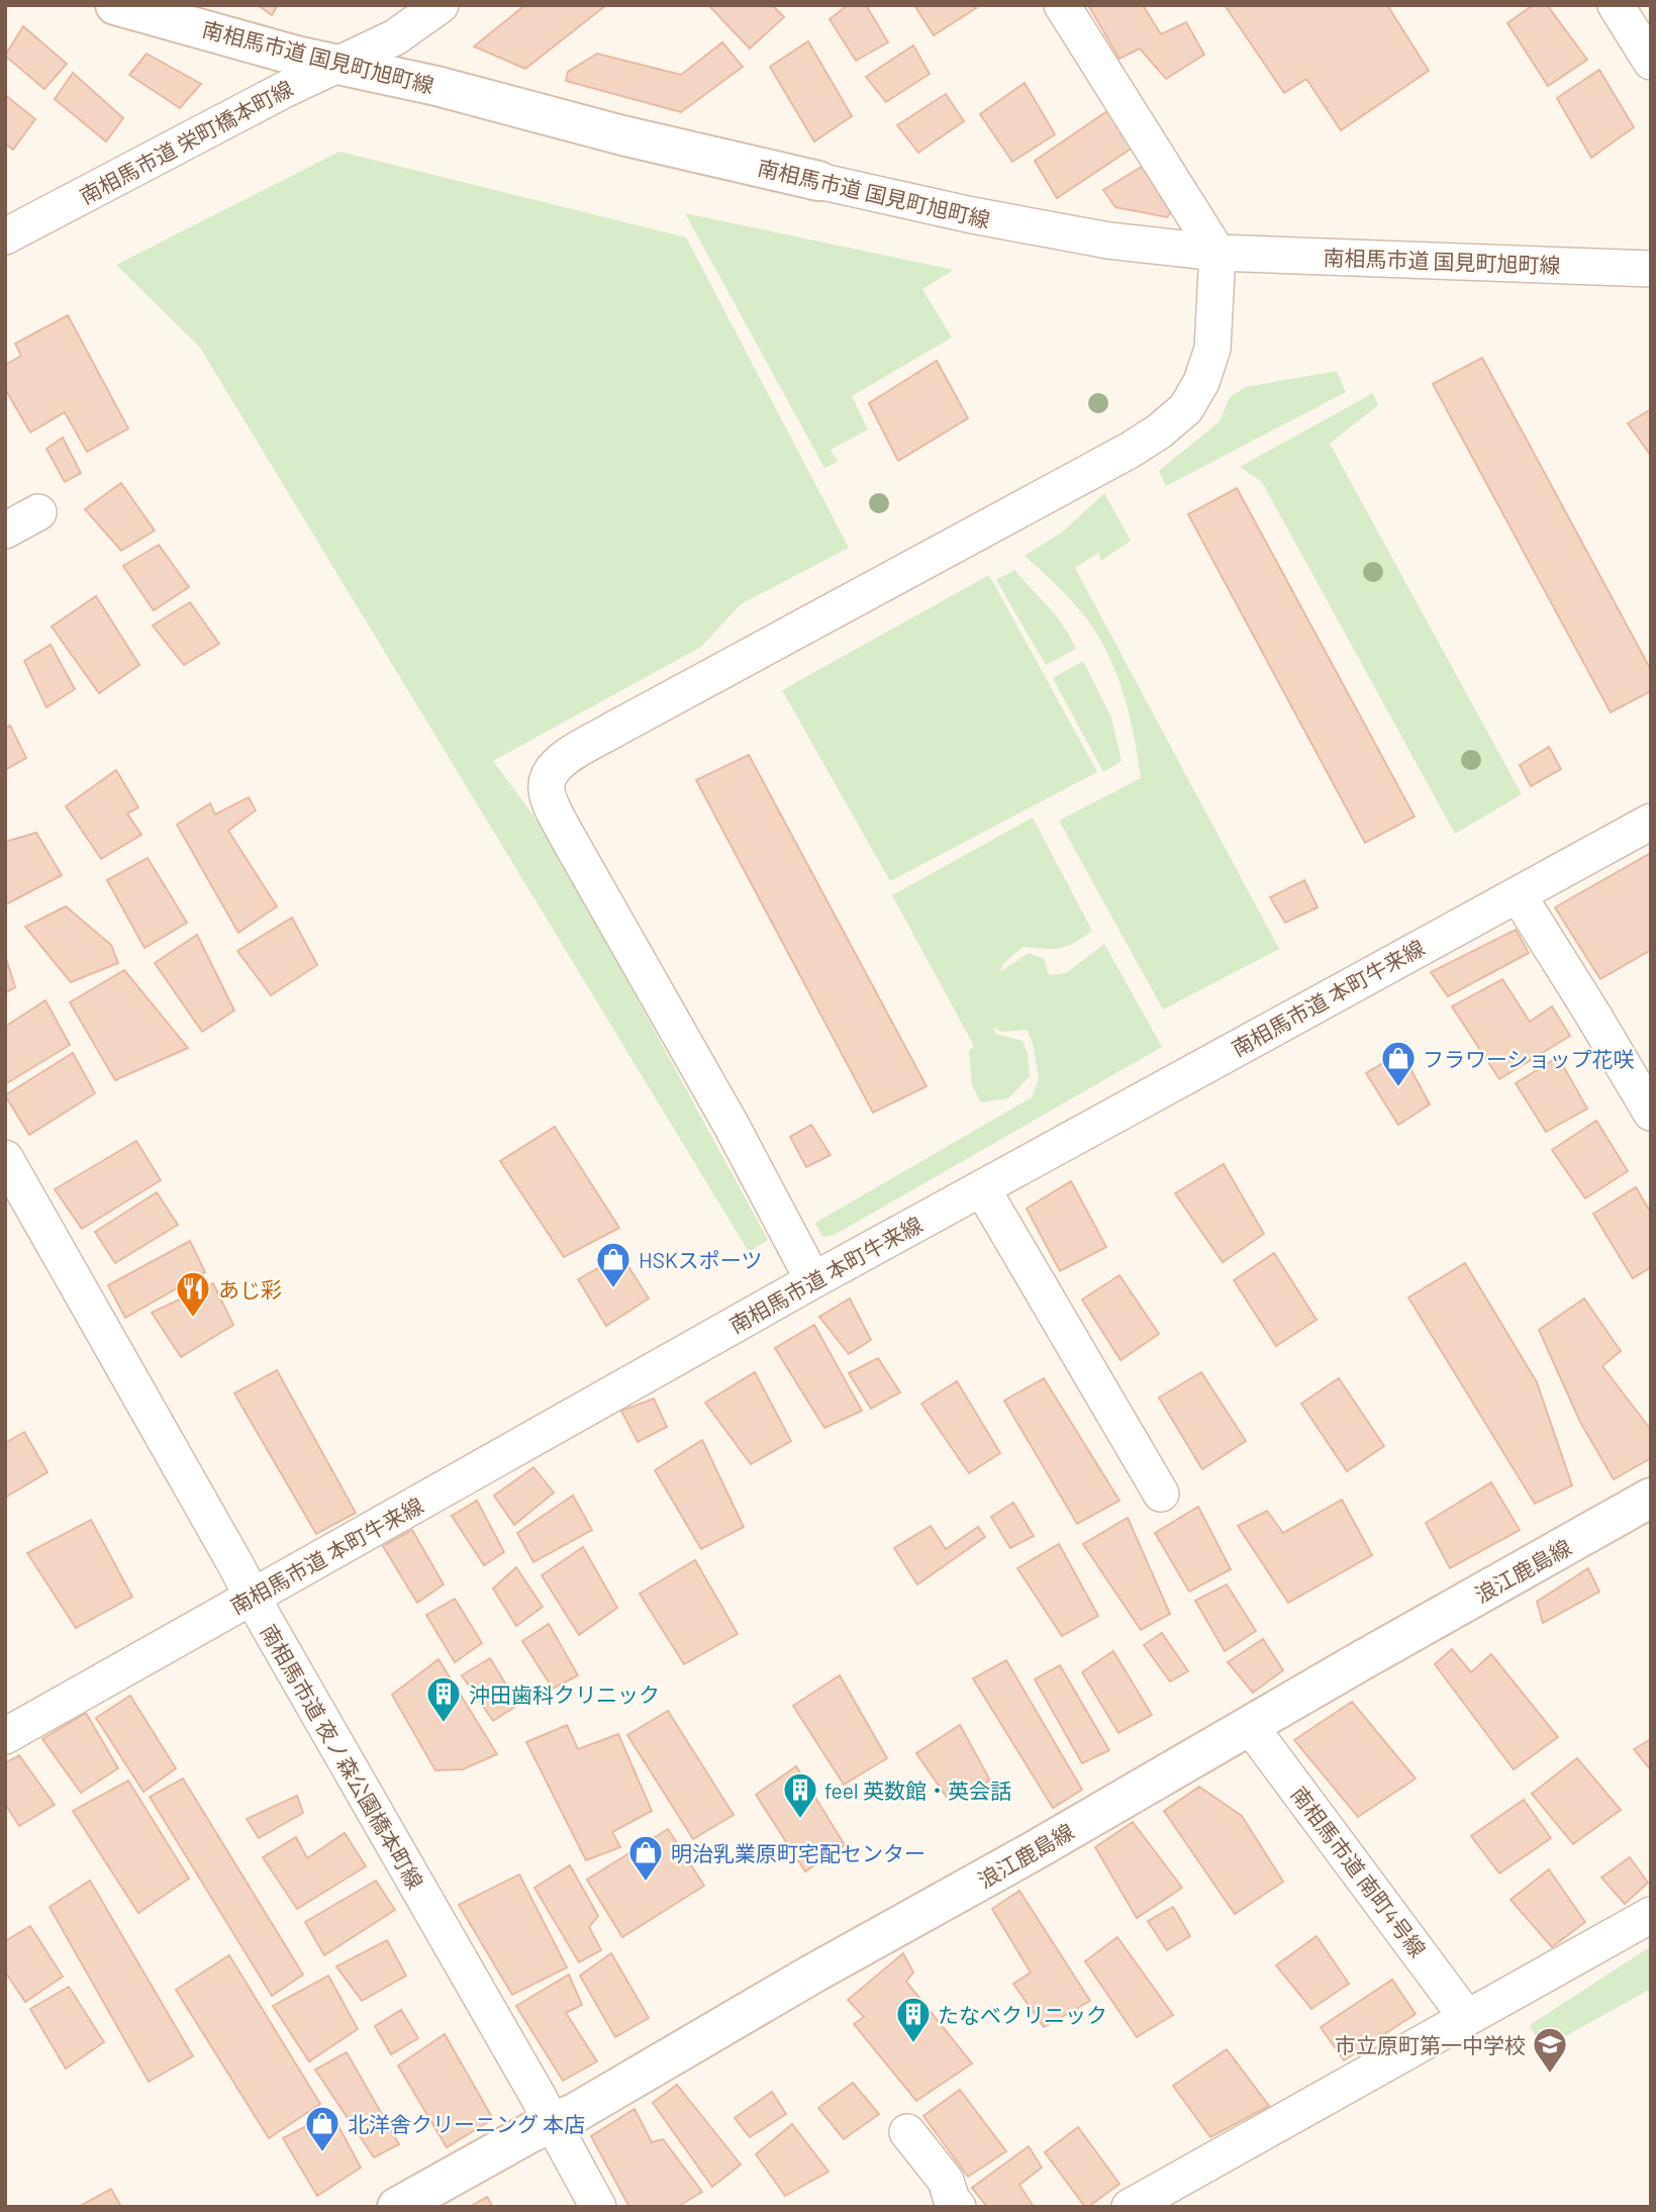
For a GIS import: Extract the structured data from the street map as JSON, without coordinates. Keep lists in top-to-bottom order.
{
  "streets": {
    "main road": ["南相馬市道 国見町旭町線", "浪江鹿島線"],
    "street": [
      "南相馬市道 栄町橋本町線",
      "南相馬市道 本町牛来線",
      "南相馬市道 夜ノ森公園橋本町線",
      "南相馬市道 南町4号線"
    ]
  },
  "crossings": [
    ["南相馬市道 国見町旭町線", "南相馬市道 栄町橋本町線"],
    ["南相馬市道 本町牛来線", "南相馬市道 夜ノ森公園橋本町線"],
    ["浪江鹿島線", "南相馬市道 夜ノ森公園橋本町線"],
    ["浪江鹿島線", "南相馬市道 南町4号線"]
  ],
  "places": {
    "shop": [
      "フラワーショップ花咲",
      "HSKスポーツ",
      "明治乳業原町宅配センター",
      "北洋舎クリーニング 本店"
    ],
    "restaurant": ["あじ彩"],
    "building": ["沖田歯科クリニック", "feel 英数館・英会話", "たなべクリニック"],
    "school or university": ["市立原町第一中学校"]
  }
}
